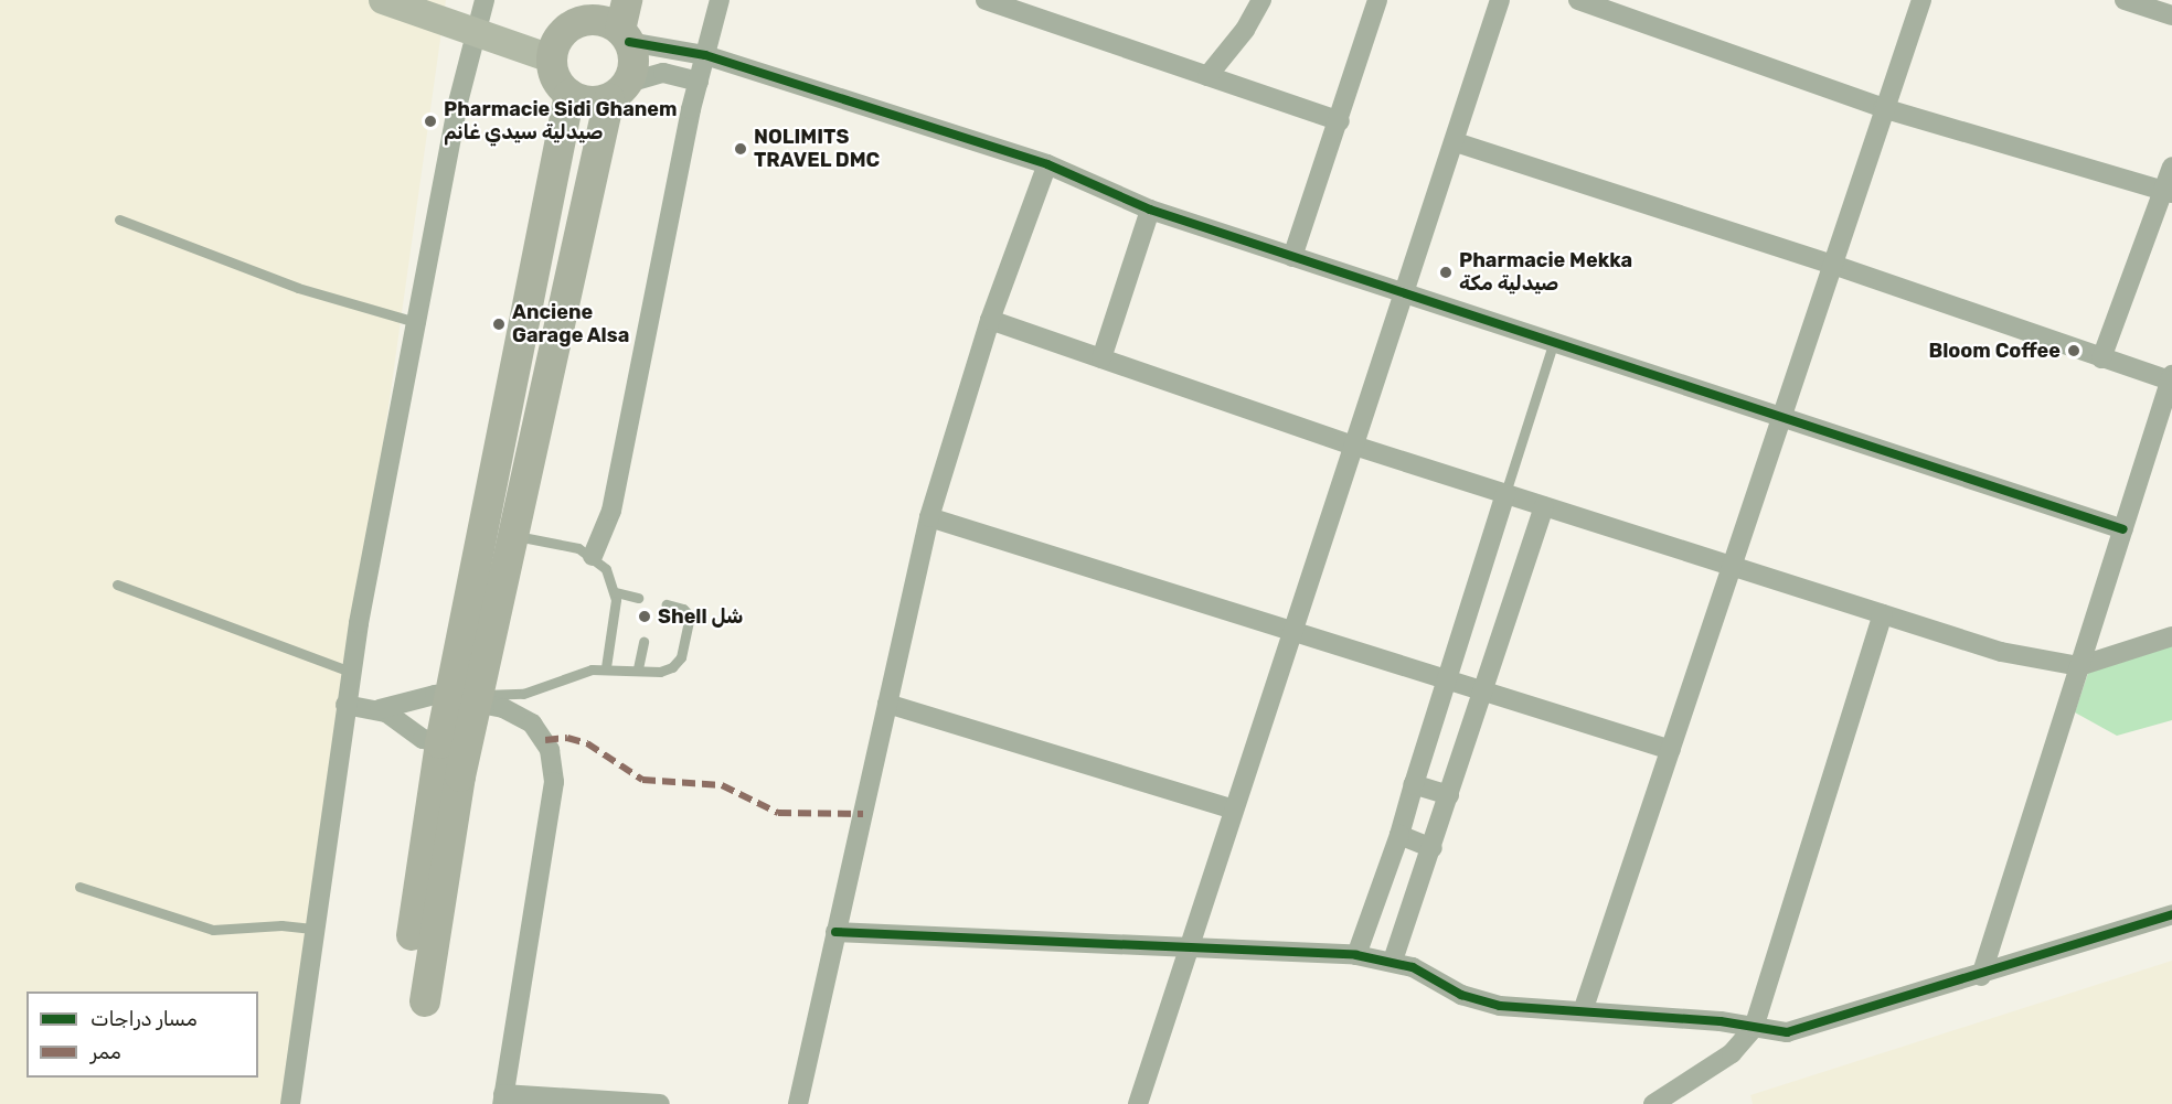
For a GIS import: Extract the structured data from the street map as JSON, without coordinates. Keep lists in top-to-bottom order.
{
  "places": [
    "Pharmacie Sidi Ghanem صيدلية سيدي غانم",
    "NOLIMITS TRAVEL DMC",
    "Pharmacie Mekka صيدلية مكة",
    "Anciene Garage Alsa",
    "Bloom Coffee",
    "Shell شل"
  ],
  "legend": ["مسار دراجات", "ممر"]
}
